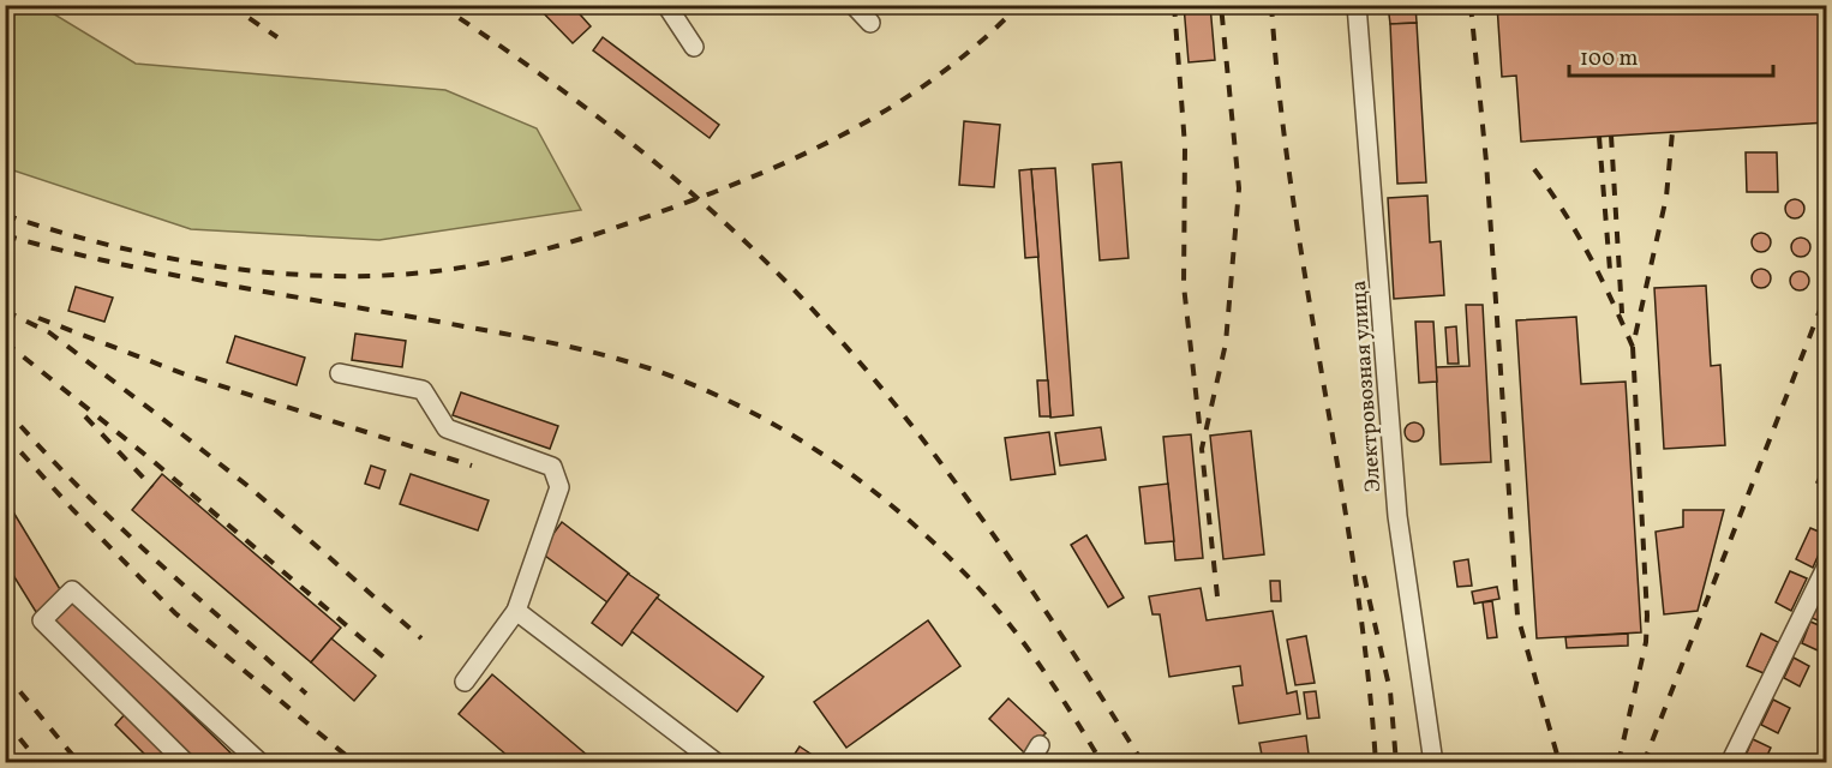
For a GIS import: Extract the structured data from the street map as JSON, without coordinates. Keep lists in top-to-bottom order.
{
  "streets": {
    "street": ["Электровозная улица"]
  },
  "scale_bar": "100 m"
}
